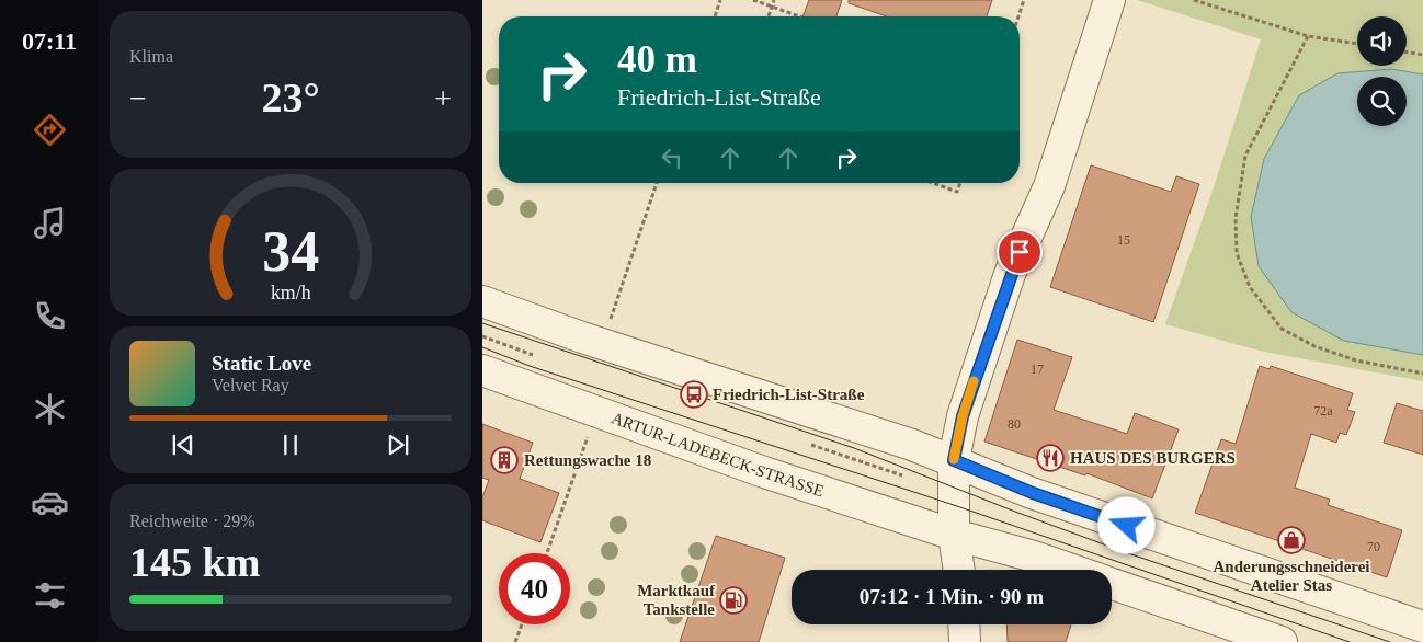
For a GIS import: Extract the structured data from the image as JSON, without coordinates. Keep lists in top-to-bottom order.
{
  "streets": {
    "street": ["ARTUR-LADEBECK-STRASSE"]
  },
  "places": {
    "bus stop": ["Friedrich-List-Straße"],
    "restaurant": ["HAUS DES BURGERS"],
    "building": ["Rettungswache 18"],
    "shop": ["Anderungsschneiderei Atelier Stas"],
    "fuel station": ["Marktkauf Tankstelle"]
  },
  "house_numbers": [
    "15",
    "17",
    "72a",
    "80",
    "70"
  ],
  "page": {
    "tabs": "07:11",
    "tile": [
      "Klima",
      ["Reichweite · 29%", "145 km"]
    ],
    "turn": ["40 m", "Friedrich-List-Straße"],
    "heat": ["−", "23°", "+"],
    "song": ["Static Love", "Velvet Ray"],
    "limit": "40",
    "trip": "07:12 · 1 Min. · 90 m",
    "gauge": ["34", "km/h"]
  }
}
